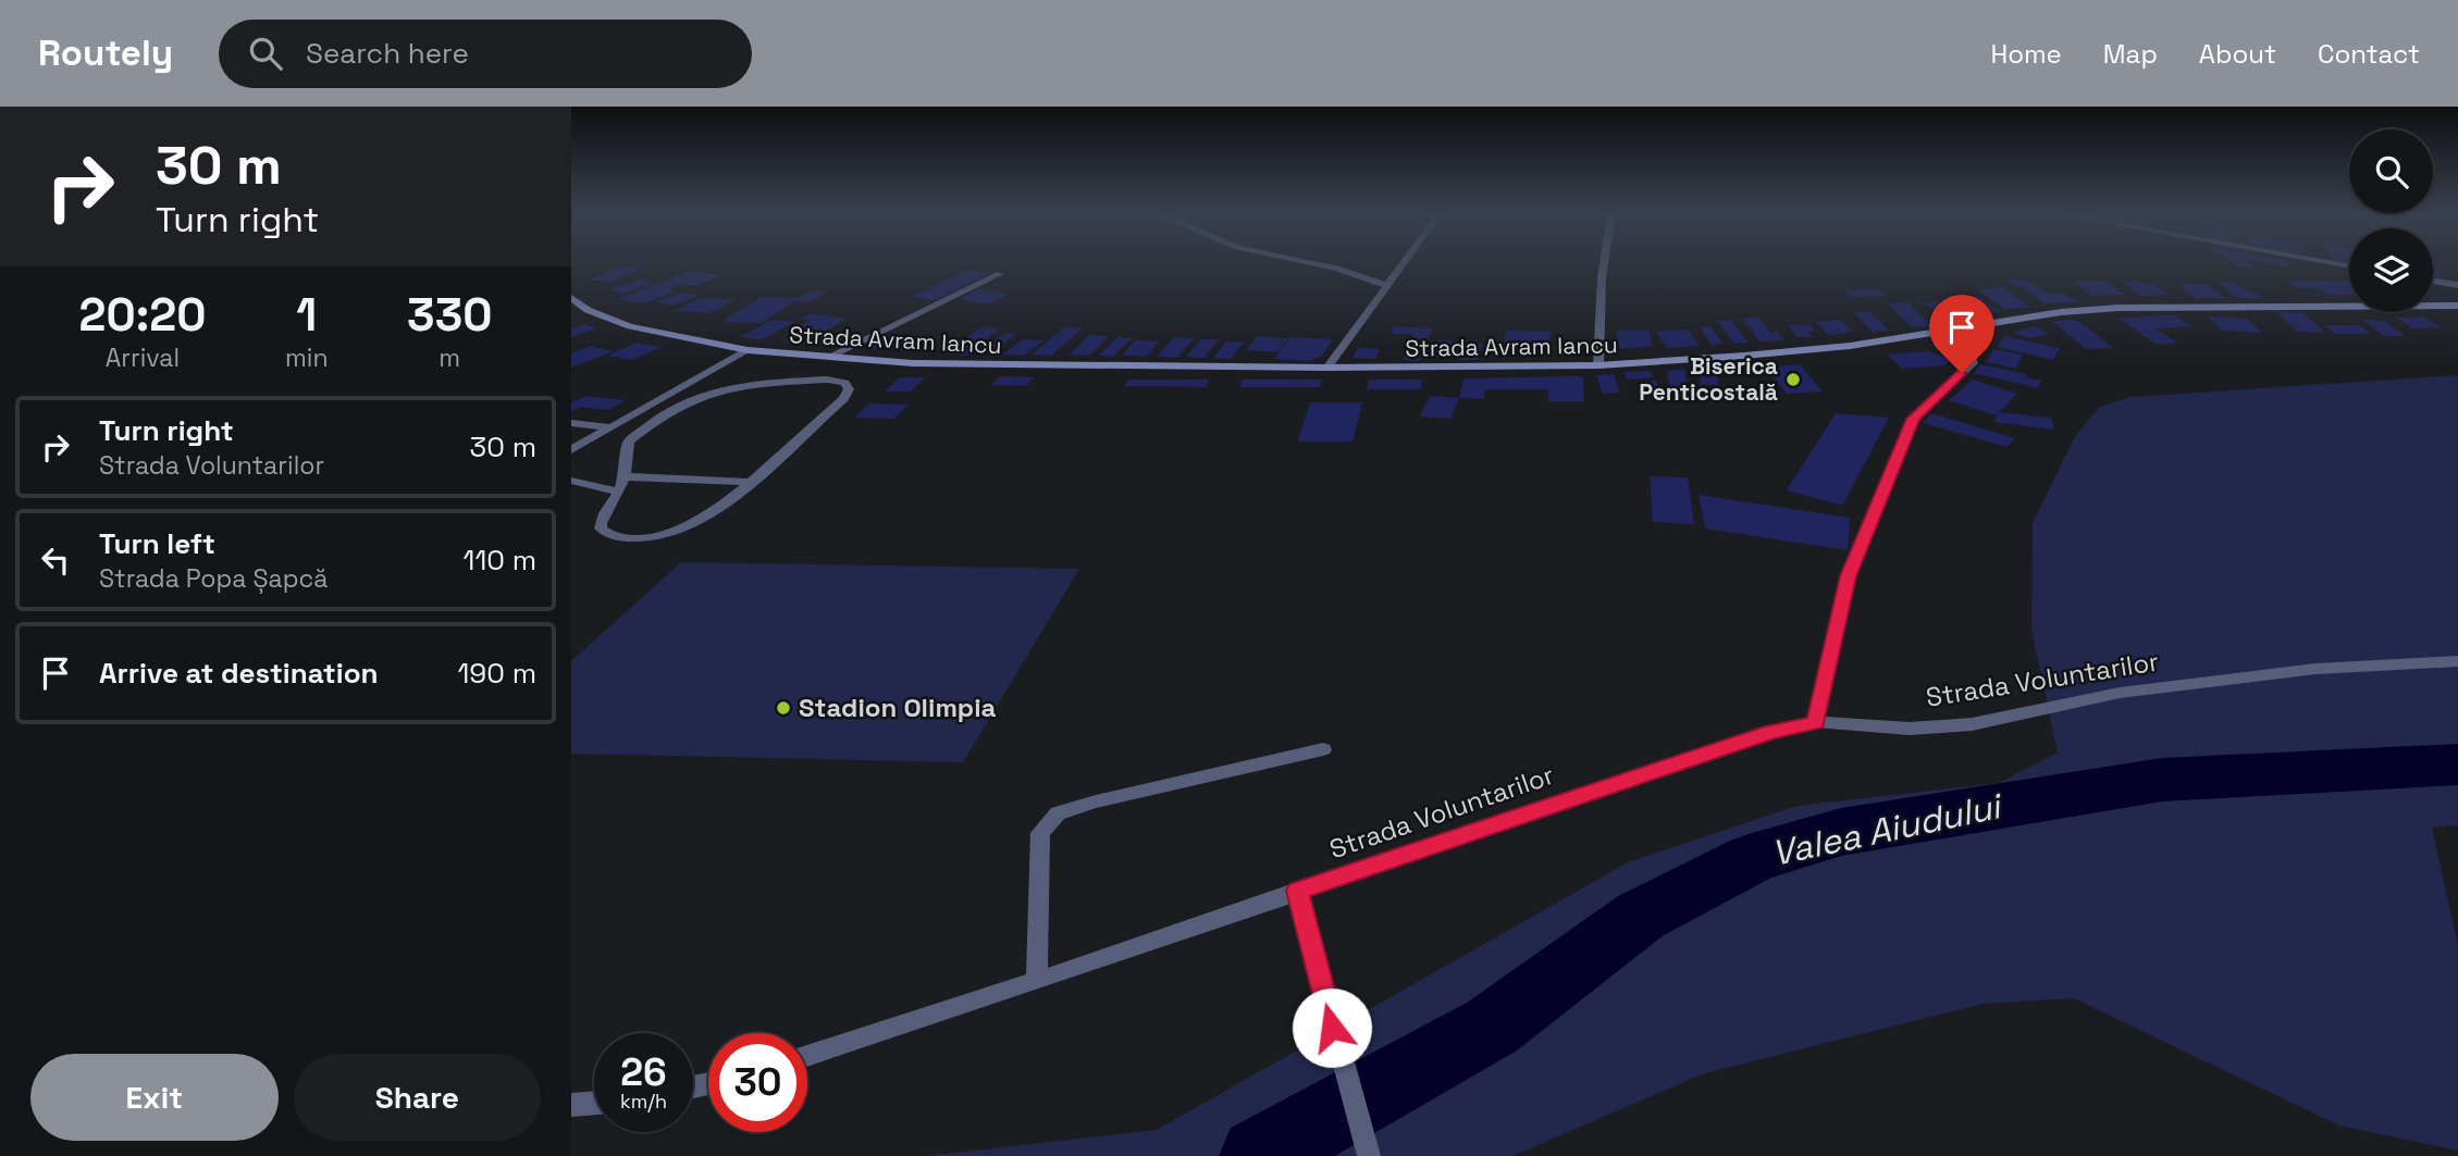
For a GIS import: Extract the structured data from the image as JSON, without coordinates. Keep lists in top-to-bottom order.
{
  "streets": {
    "main road": ["Strada Avram Iancu"],
    "street": ["Strada Voluntarilor"]
  },
  "water": ["Valea Aiudului"],
  "places": ["Biserica Penticostală", "Stadion Olimpia"],
  "page": {
    "header": "Routely",
    "search": "Search here",
    "nav": [
      "Home",
      "Map",
      "About",
      "Contact"
    ],
    "turn": ["30 m", "Turn right"],
    "eta": [
      "20:20",
      "Arrival",
      "1",
      "min",
      "330",
      "m"
    ],
    "list": [
      {
        "name": "Turn right",
        "note": "Strada Voluntarilor",
        "value": "30 m"
      },
      {
        "name": "Turn left",
        "note": "Strada Popa Șapcă",
        "value": "110 m"
      },
      {
        "name": "Arrive at destination",
        "value": "190 m"
      }
    ],
    "speed": "26 km/h",
    "limit": "30",
    "buttons": ["Exit", "Share"]
  }
}
